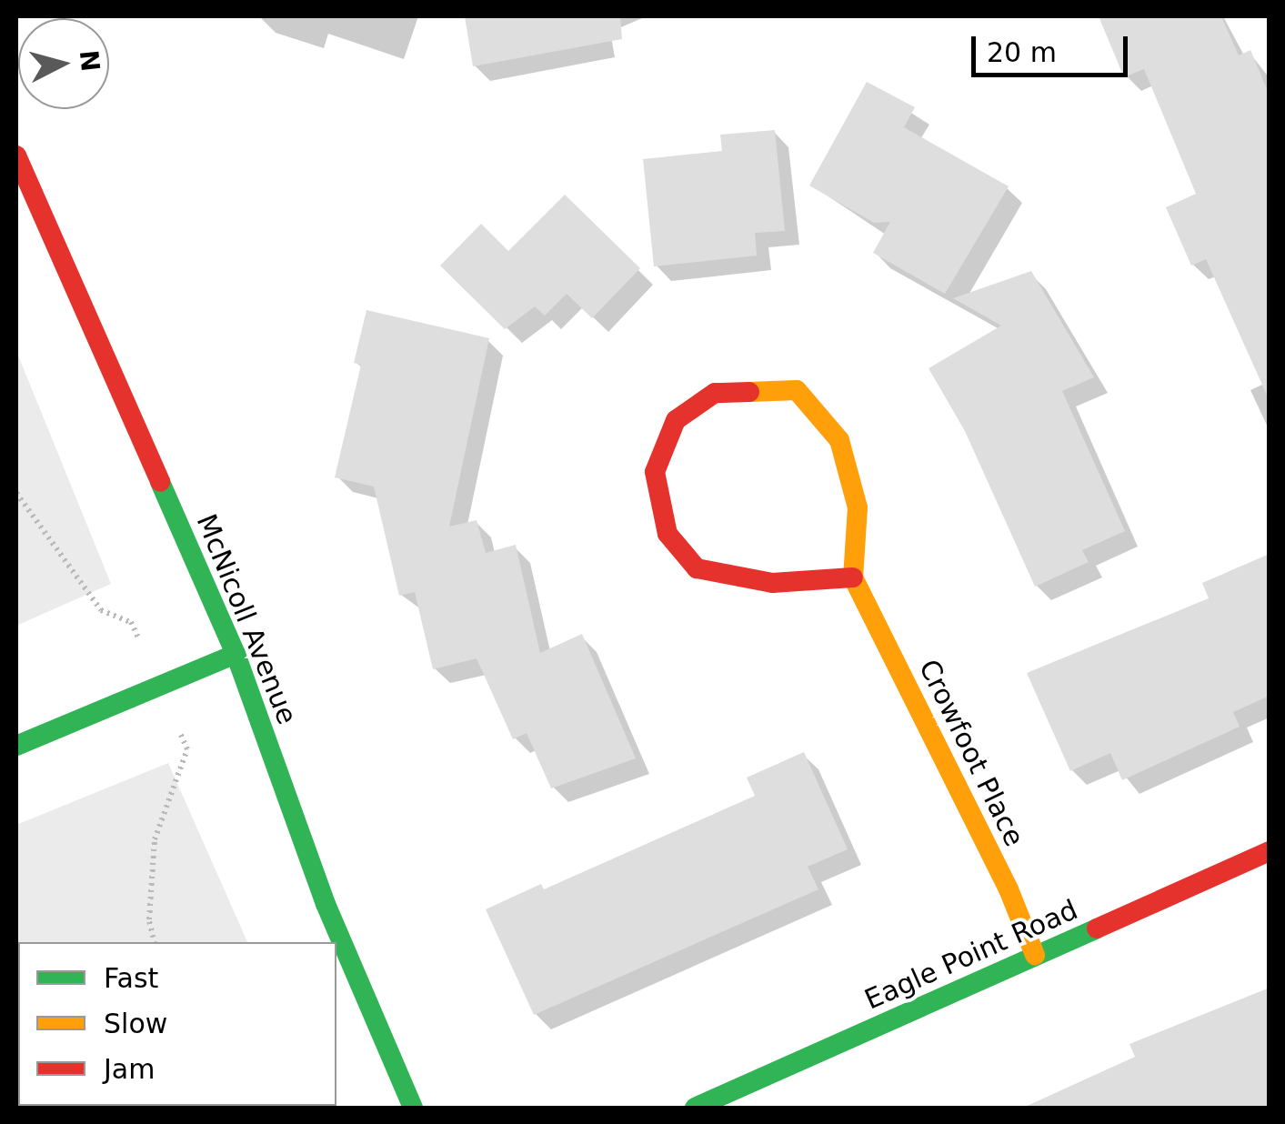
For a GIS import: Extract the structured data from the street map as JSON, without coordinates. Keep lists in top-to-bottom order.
{
  "streets": {
    "street": ["McNicoll Avenue", "Crowfoot Place", "Eagle Point Road"]
  },
  "crossings": [
    ["Crowfoot Place", "Eagle Point Road"]
  ],
  "legend": ["Fast", "Slow", "Jam"],
  "scale_bar": "20 m",
  "north": "right"
}
